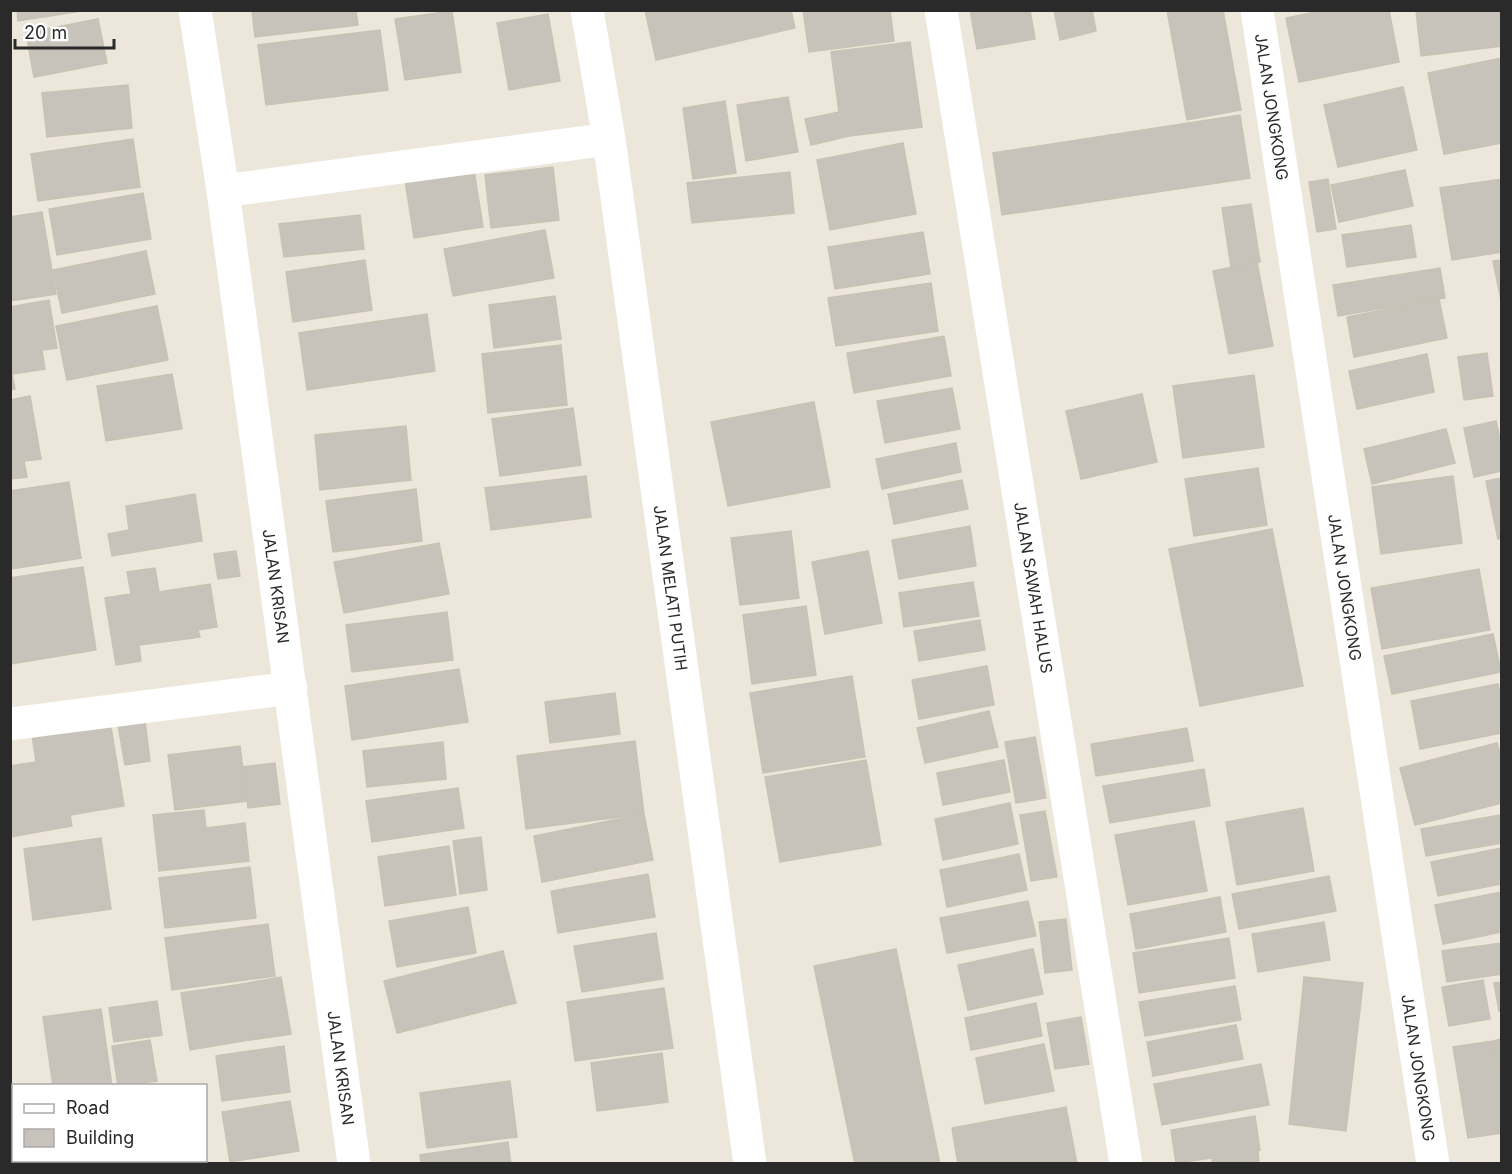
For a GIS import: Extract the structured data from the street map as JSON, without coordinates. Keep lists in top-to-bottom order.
{
  "streets": {
    "street": [
      "JALAN JONGKONG",
      "JALAN KRISAN",
      "JALAN MELATI PUTIH",
      "JALAN SAWAH HALUS"
    ]
  },
  "legend": ["Road", "Building"],
  "scale_bar": "20 m"
}
